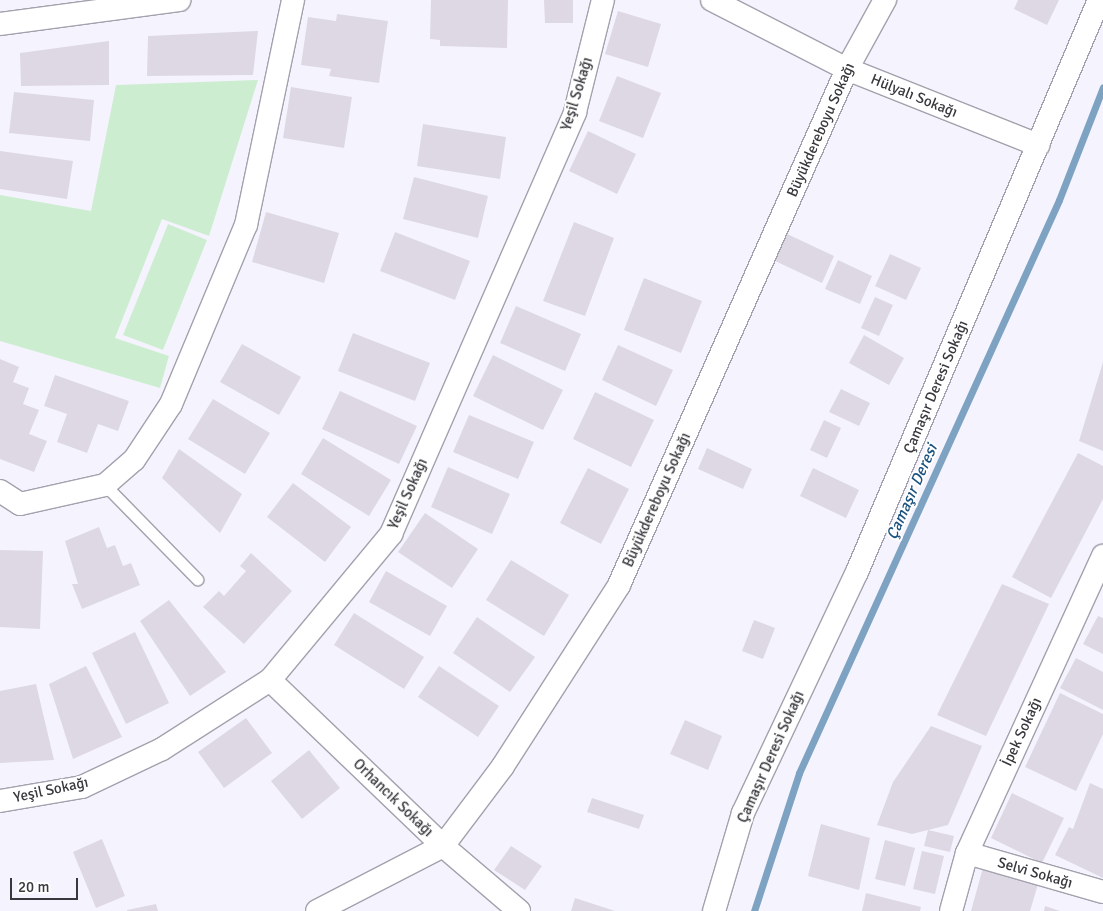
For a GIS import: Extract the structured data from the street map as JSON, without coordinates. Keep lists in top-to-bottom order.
{
  "streets": {
    "street": [
      "Yeşil Sokağı",
      "Hülyalı Sokağı",
      "Büyükdereboyu Sokağı",
      "Çamaşır Deresi Sokağı",
      "İpek Sokağı",
      "Orhancık Sokağı",
      "Selvi Sokağı"
    ]
  },
  "crossings": [
    ["Yeşil Sokağı", "Orhancık Sokağı"],
    ["Hülyalı Sokağı", "Büyükdereboyu Sokağı"],
    ["Hülyalı Sokağı", "Çamaşır Deresi Sokağı"],
    ["Büyükdereboyu Sokağı", "Orhancık Sokağı"],
    ["İpek Sokağı", "Selvi Sokağı"]
  ],
  "water": ["Çamaşır Deresi"],
  "scale_bar": "20 m"
}
